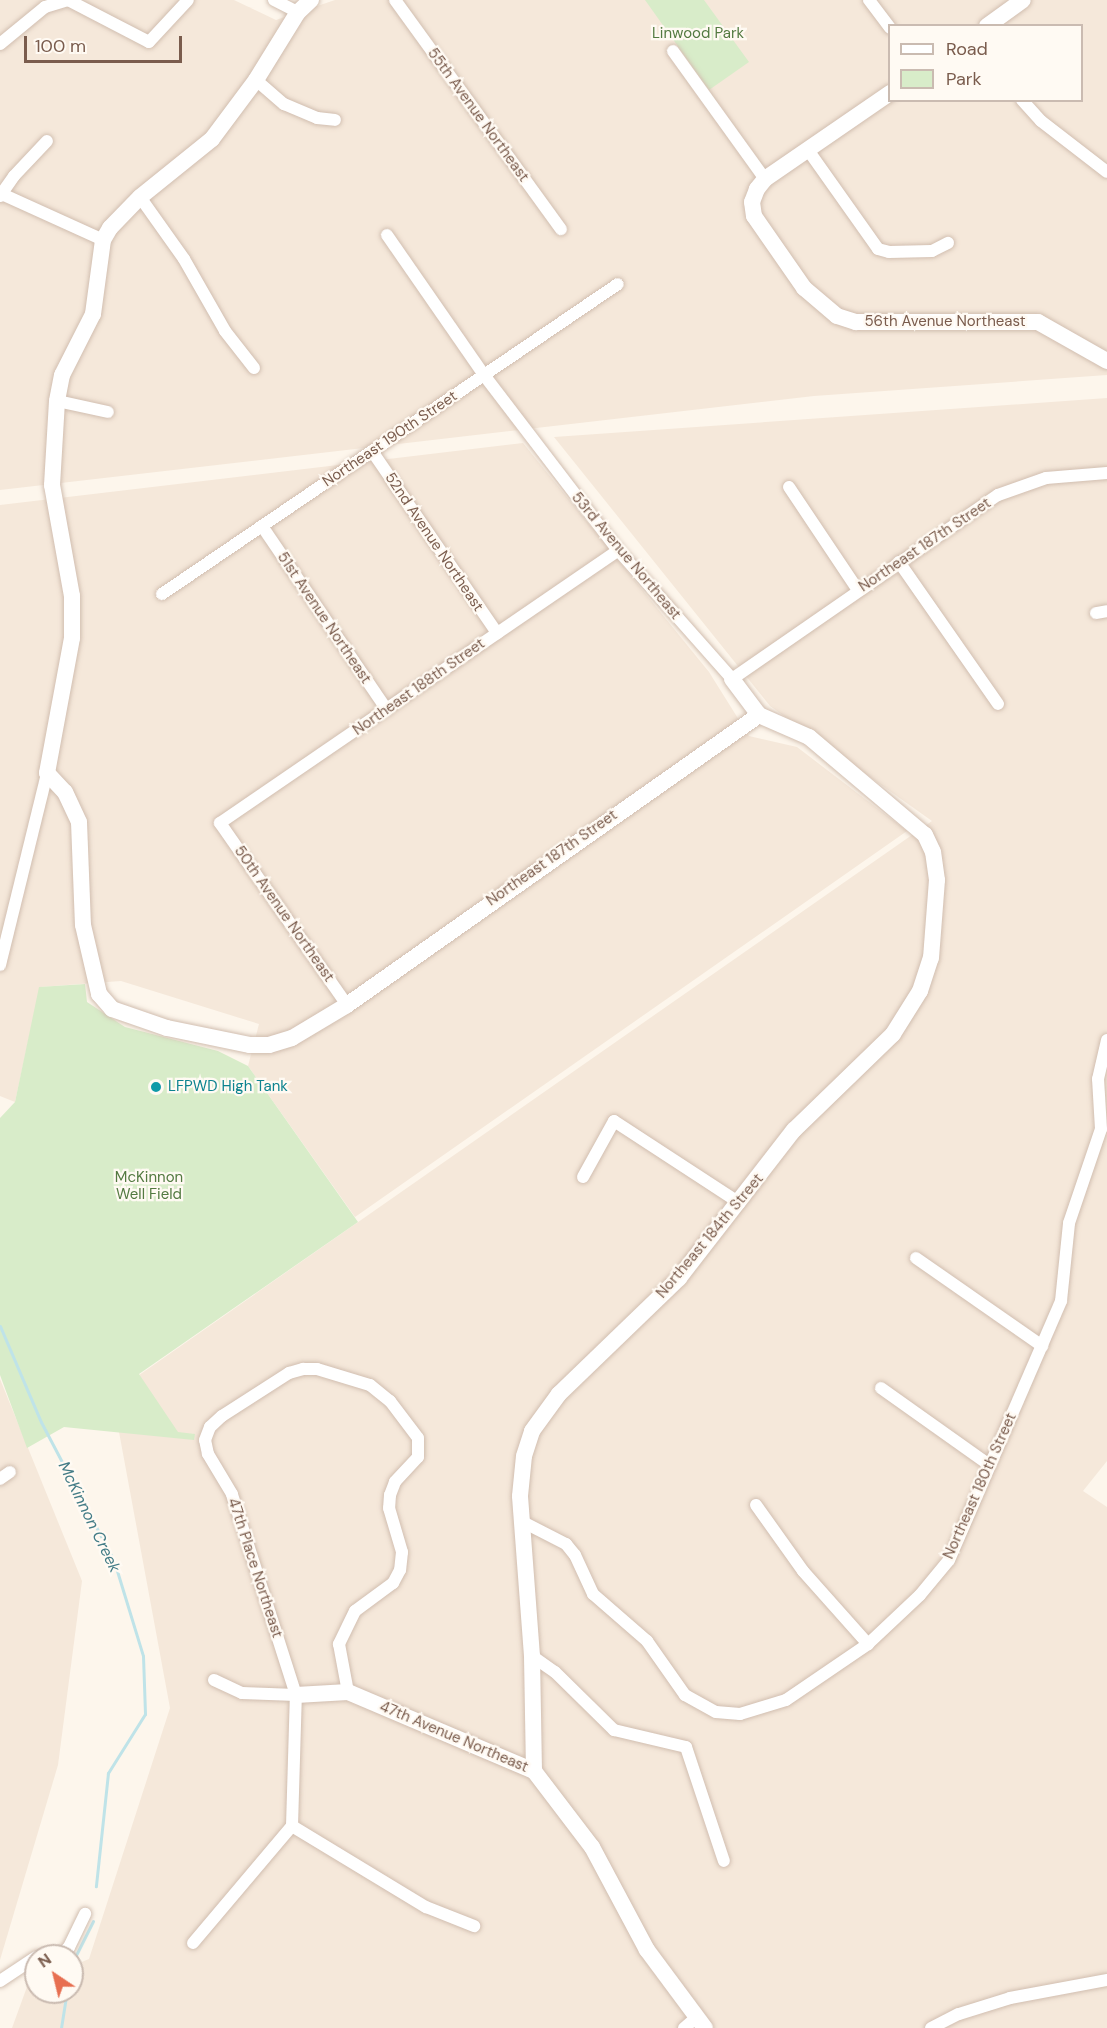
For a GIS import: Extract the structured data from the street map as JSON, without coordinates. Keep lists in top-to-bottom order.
{
  "streets": {
    "street": [
      "55th Avenue Northeast",
      "56th Avenue Northeast",
      "Northeast 190th Street",
      "52nd Avenue Northeast",
      "Northeast 187th Street",
      "53rd Avenue Northeast",
      "51st Avenue Northeast",
      "Northeast 188th Street",
      "50th Avenue Northeast",
      "Northeast 184th Street",
      "Northeast 180th Street",
      "47th Place Northeast",
      "47th Avenue Northeast"
    ]
  },
  "crossings": [
    ["Northeast 190th Street", "52nd Avenue Northeast"],
    ["Northeast 190th Street", "53rd Avenue Northeast"],
    ["Northeast 190th Street", "51st Avenue Northeast"],
    ["52nd Avenue Northeast", "Northeast 188th Street"],
    ["Northeast 187th Street", "53rd Avenue Northeast"],
    ["Northeast 187th Street", "50th Avenue Northeast"],
    ["53rd Avenue Northeast", "Northeast 188th Street"],
    ["53rd Avenue Northeast", "Northeast 184th Street"],
    ["51st Avenue Northeast", "Northeast 188th Street"],
    ["Northeast 188th Street", "50th Avenue Northeast"],
    ["Northeast 184th Street", "Northeast 180th Street"],
    ["Northeast 184th Street", "47th Avenue Northeast"],
    ["47th Place Northeast", "47th Avenue Northeast"]
  ],
  "water": ["McKinnon Creek"],
  "parks": ["Linwood Park", "McKinnon Well Field"],
  "places": ["LFPWD High Tank"],
  "legend": ["Road", "Park"],
  "scale_bar": "100 m",
  "north": "top left"
}
